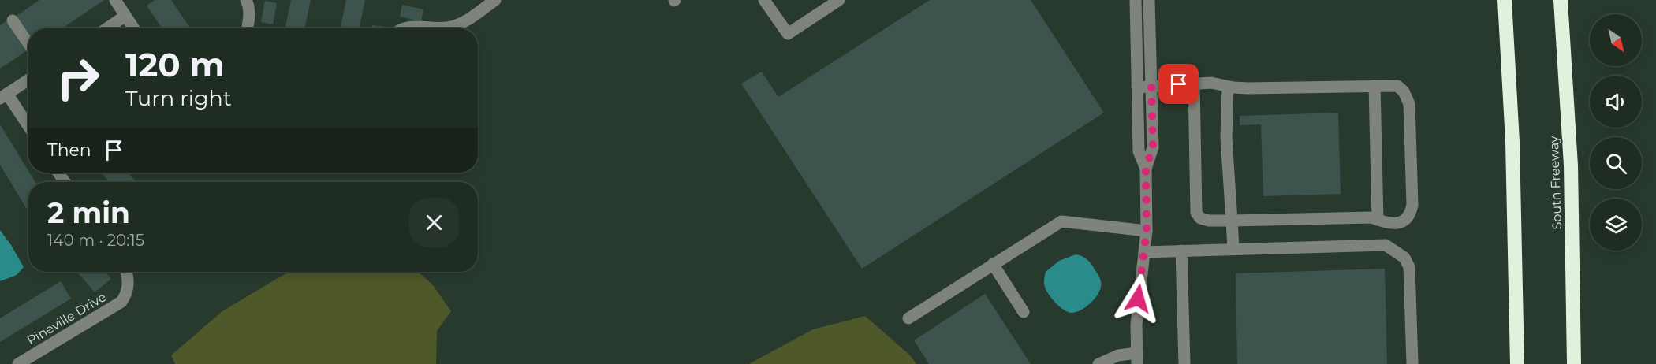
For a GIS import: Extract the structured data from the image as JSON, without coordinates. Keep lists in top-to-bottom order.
{
  "streets": {
    "highway": ["South Freeway"],
    "street": ["Pineville Drive"]
  },
  "north": "bottom right",
  "page": {
    "turn": ["120 m", "Turn right"],
    "then": "Then",
    "heading": ["2 min", "140 m · 20:15"]
  }
}
